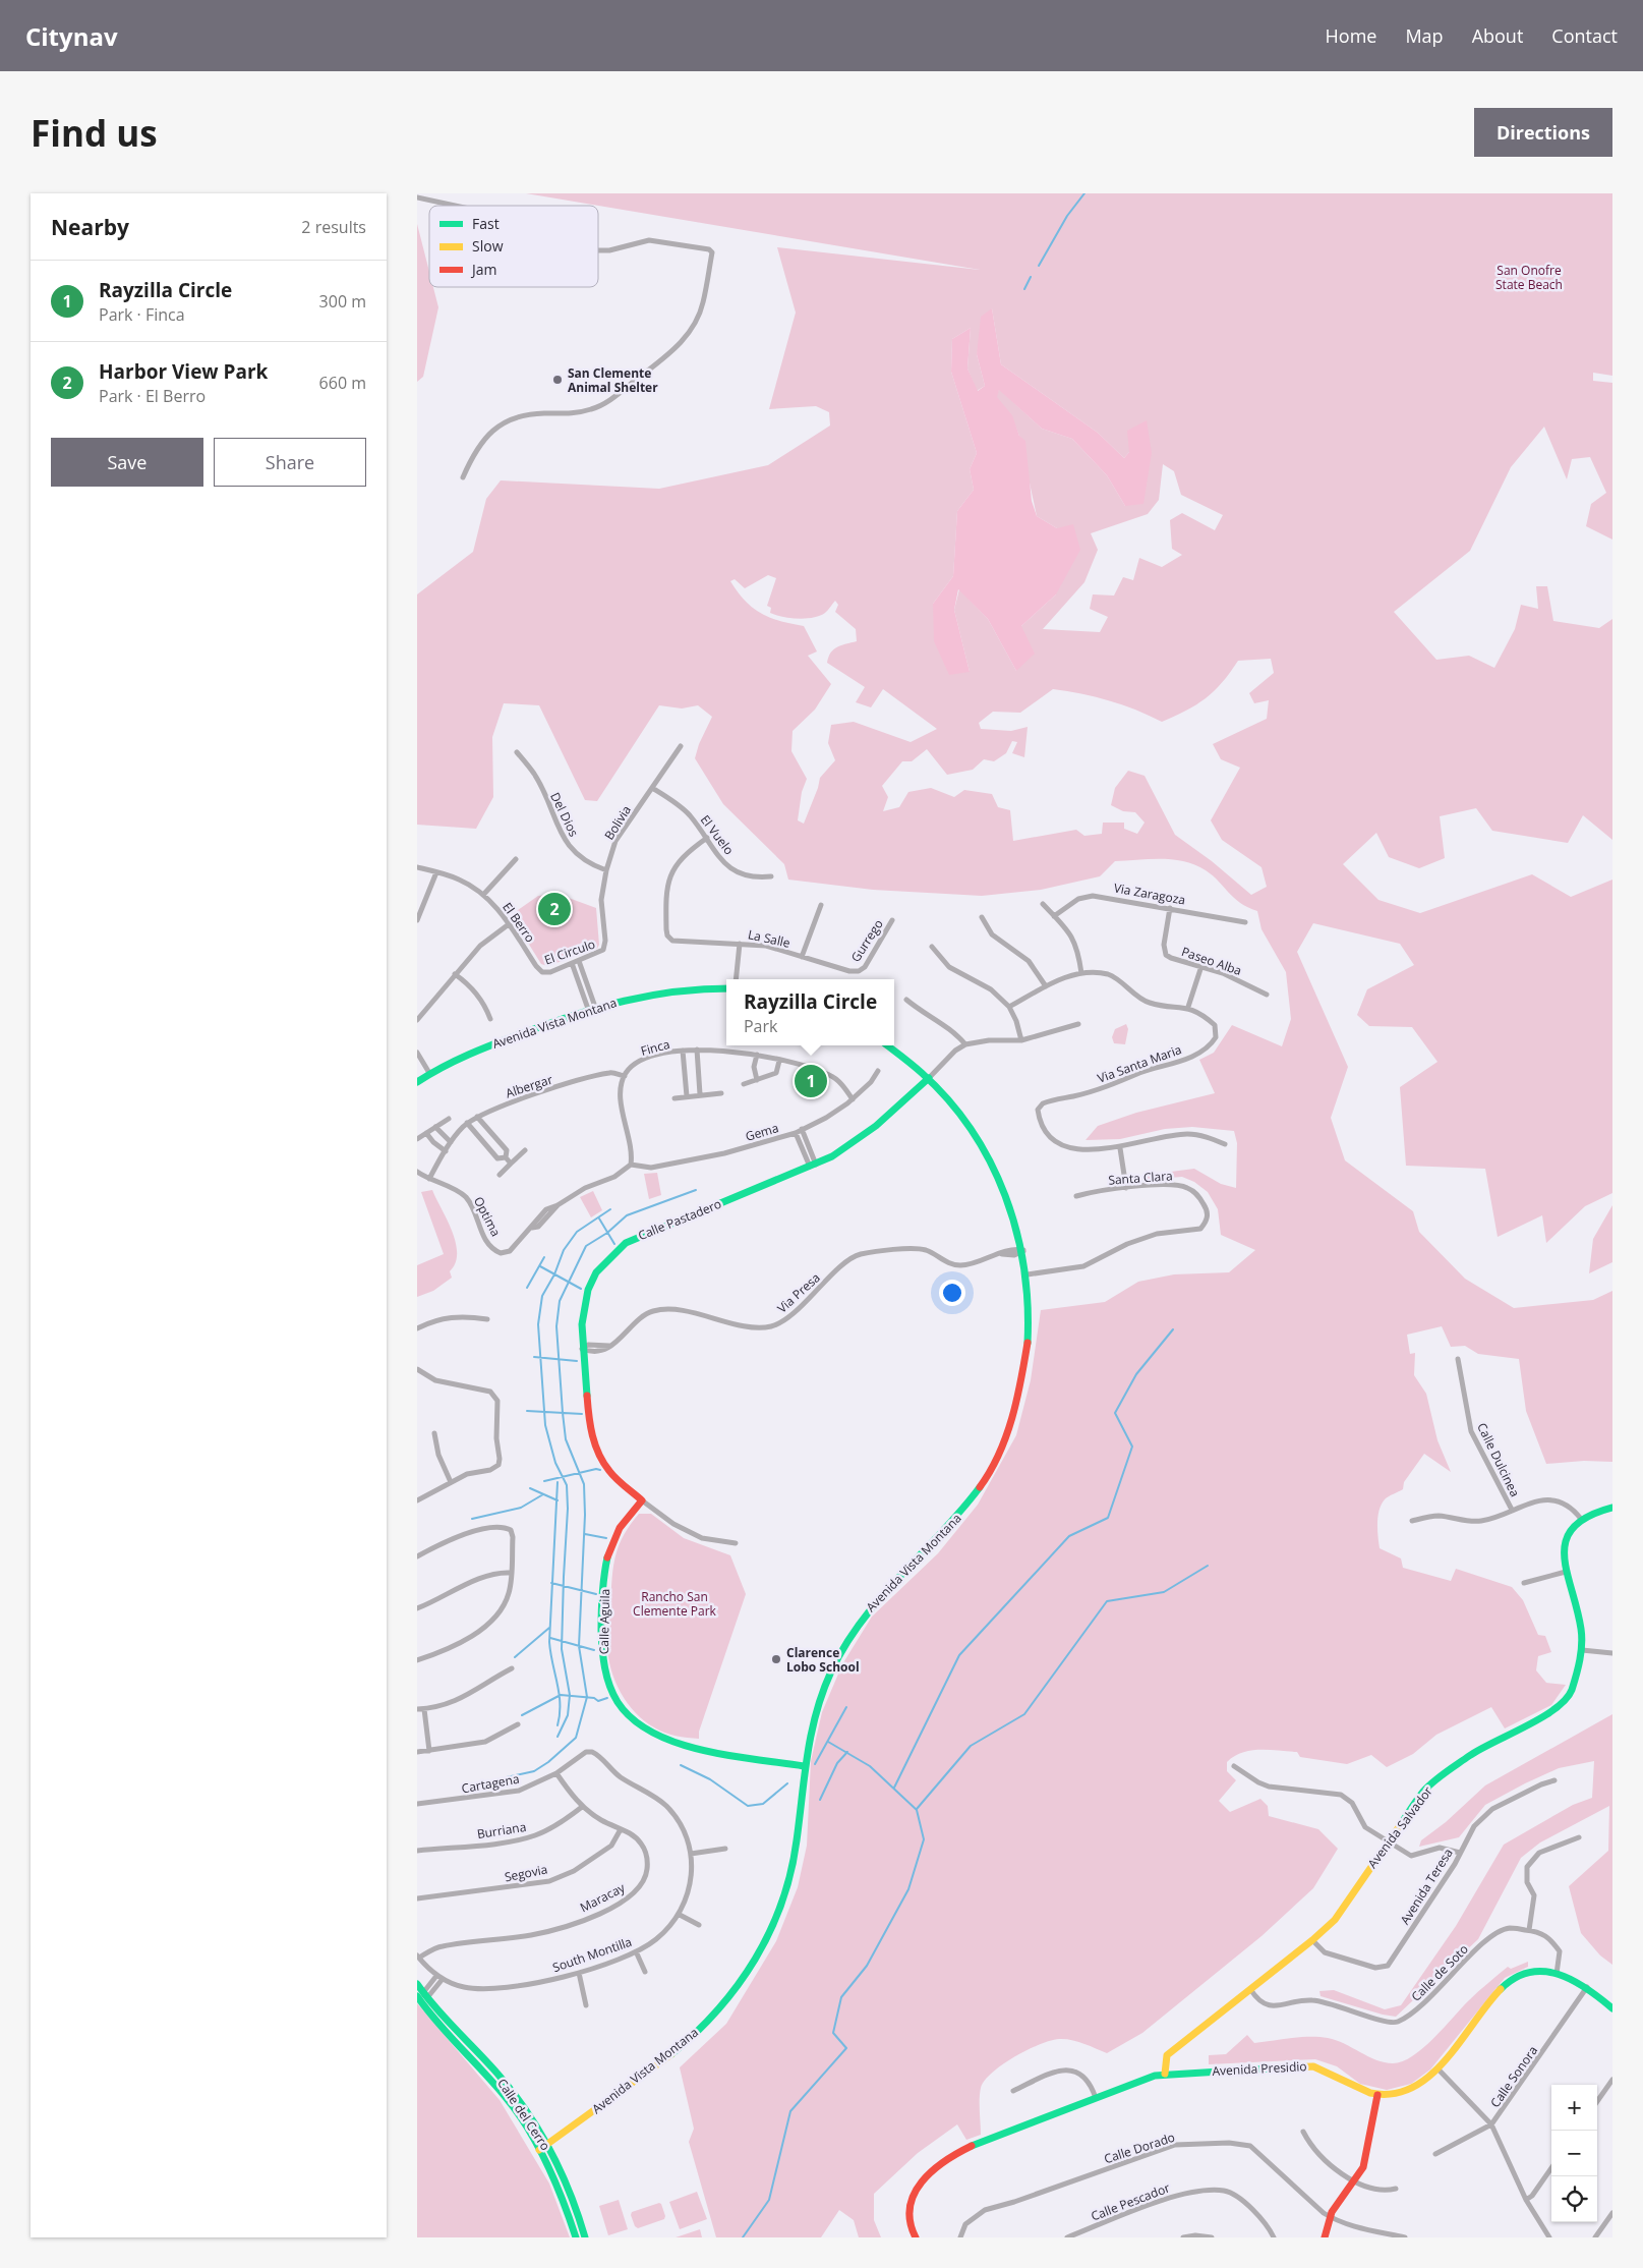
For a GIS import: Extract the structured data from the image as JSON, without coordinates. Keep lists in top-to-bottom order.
{
  "streets": {
    "street": [
      "Del Dios",
      "Bolivia",
      "El Vuelo",
      "Via Zaragoza",
      "El Berro",
      "La Salle",
      "Gurrego",
      "El Circulo",
      "Paseo Alba",
      "Avenida Vista Montana",
      "Finca",
      "Via Santa Maria",
      "Albergar",
      "Gema",
      "Santa Clara",
      "Optima",
      "Calle Pastadero",
      "Via Presa",
      "Calle Dulcinea",
      "Calle Aguila",
      "Cartagena",
      "Avenida Salvador",
      "Burriana",
      "Segovia",
      "Avenida Teresa",
      "Maracay",
      "South Montilla",
      "Calle de Soto",
      "Avenida Presidio",
      "Calle Sonora",
      "Calle del Cerro",
      "Calle Dorado",
      "Calle Pescador"
    ]
  },
  "crossings": [
    ["Del Dios", "Bolivia"],
    ["Bolivia", "El Vuelo"],
    ["Bolivia", "El Circulo"],
    ["El Vuelo", "La Salle"],
    ["Via Zaragoza", "Paseo Alba"],
    ["El Berro", "El Circulo"],
    ["La Salle", "Gurrego"],
    ["Avenida Vista Montana", "Santa Clara"],
    ["Avenida Vista Montana", "Calle Pastadero"],
    ["Avenida Vista Montana", "Via Presa"],
    ["Avenida Vista Montana", "Calle Aguila"],
    ["Avenida Vista Montana", "Calle del Cerro"],
    ["Finca", "Albergar"],
    ["Finca", "Gema"],
    ["Albergar", "Optima"],
    ["Gema", "Optima"],
    ["Calle Pastadero", "Via Presa"],
    ["Calle Pastadero", "Calle Aguila"],
    ["Cartagena", "Maracay"],
    ["Cartagena", "South Montilla"],
    ["Avenida Salvador", "Avenida Teresa"],
    ["Avenida Salvador", "Calle de Soto"],
    ["Avenida Salvador", "Avenida Presidio"],
    ["Burriana", "Maracay"],
    ["Segovia", "Maracay"],
    ["Calle de Soto", "Avenida Presidio"],
    ["Avenida Presidio", "Calle Sonora"]
  ],
  "parks": ["San Onofre State Beach", "Rancho San Clemente Park"],
  "places": ["San Clemente Animal Shelter", "Clarence Lobo School"],
  "legend": ["Fast", "Slow", "Jam"],
  "page": {
    "header": "Citynav",
    "nav": [
      "Home",
      "Map",
      "About",
      "Contact"
    ],
    "buttons": [
      "Directions",
      ["Save", "Share"]
    ],
    "title": "Find us",
    "heading": ["Nearby", "2 results"],
    "list": [
      {
        "mark": "1",
        "name": "Rayzilla Circle",
        "note": "Park · Finca",
        "value": "300 m"
      },
      {
        "mark": "2",
        "name": "Harbor View Park",
        "note": "Park · El Berro",
        "value": "660 m"
      }
    ],
    "pins": ["2", "1"],
    "popup": ["Rayzilla Circle", "Park"],
    "map_buttons": ["+", "−"]
  }
}
